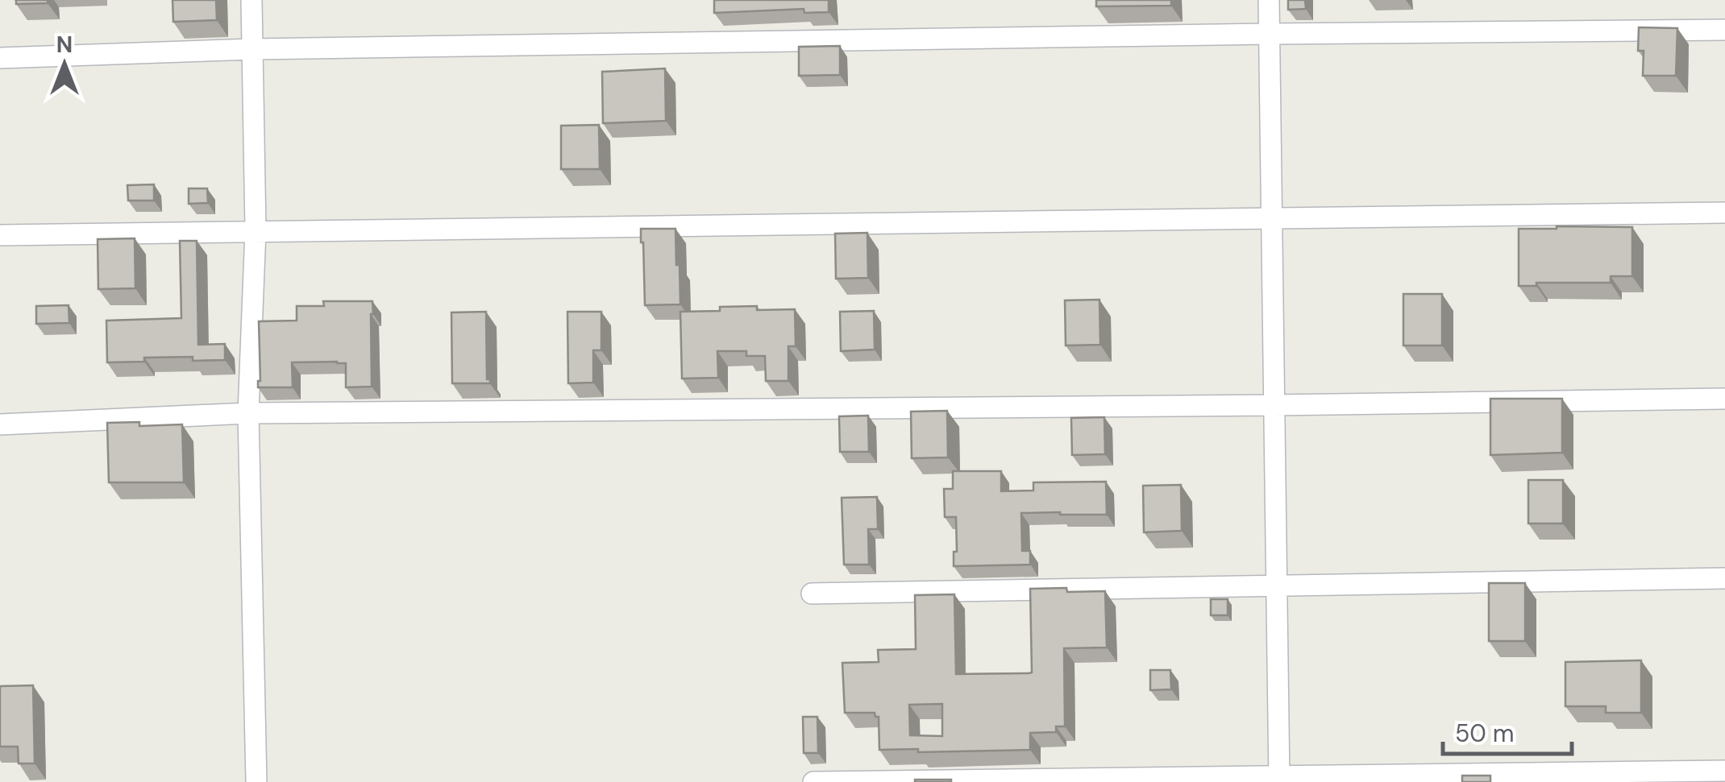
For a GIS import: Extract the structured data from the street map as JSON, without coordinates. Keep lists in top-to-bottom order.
{
  "scale_bar": "50 m",
  "north": "top"
}
